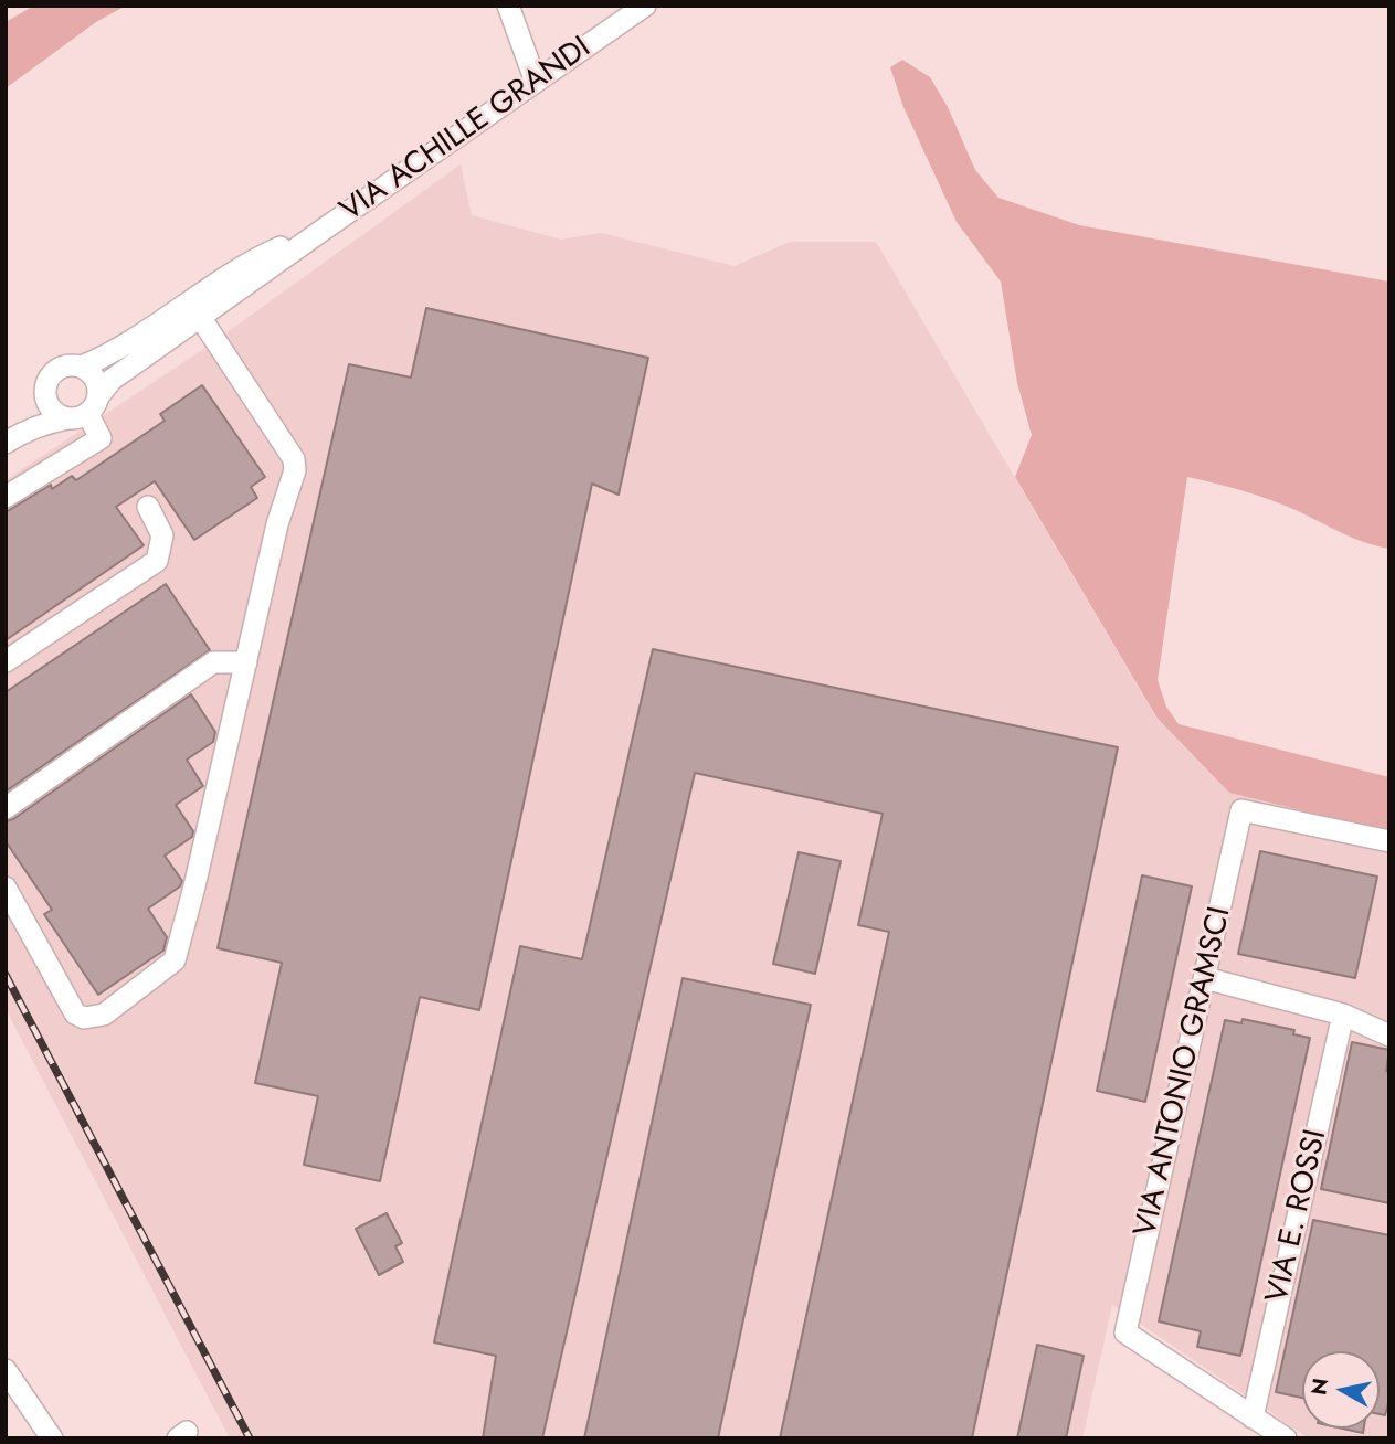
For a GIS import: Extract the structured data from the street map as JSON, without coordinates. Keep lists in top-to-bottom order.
{
  "streets": {
    "street": ["VIA ACHILLE GRANDI", "VIA ANTONIO GRAMSCI", "VIA E. ROSSI"]
  },
  "crossings": [
    ["VIA ANTONIO GRAMSCI", "VIA E. ROSSI"]
  ],
  "north": "left"
}
